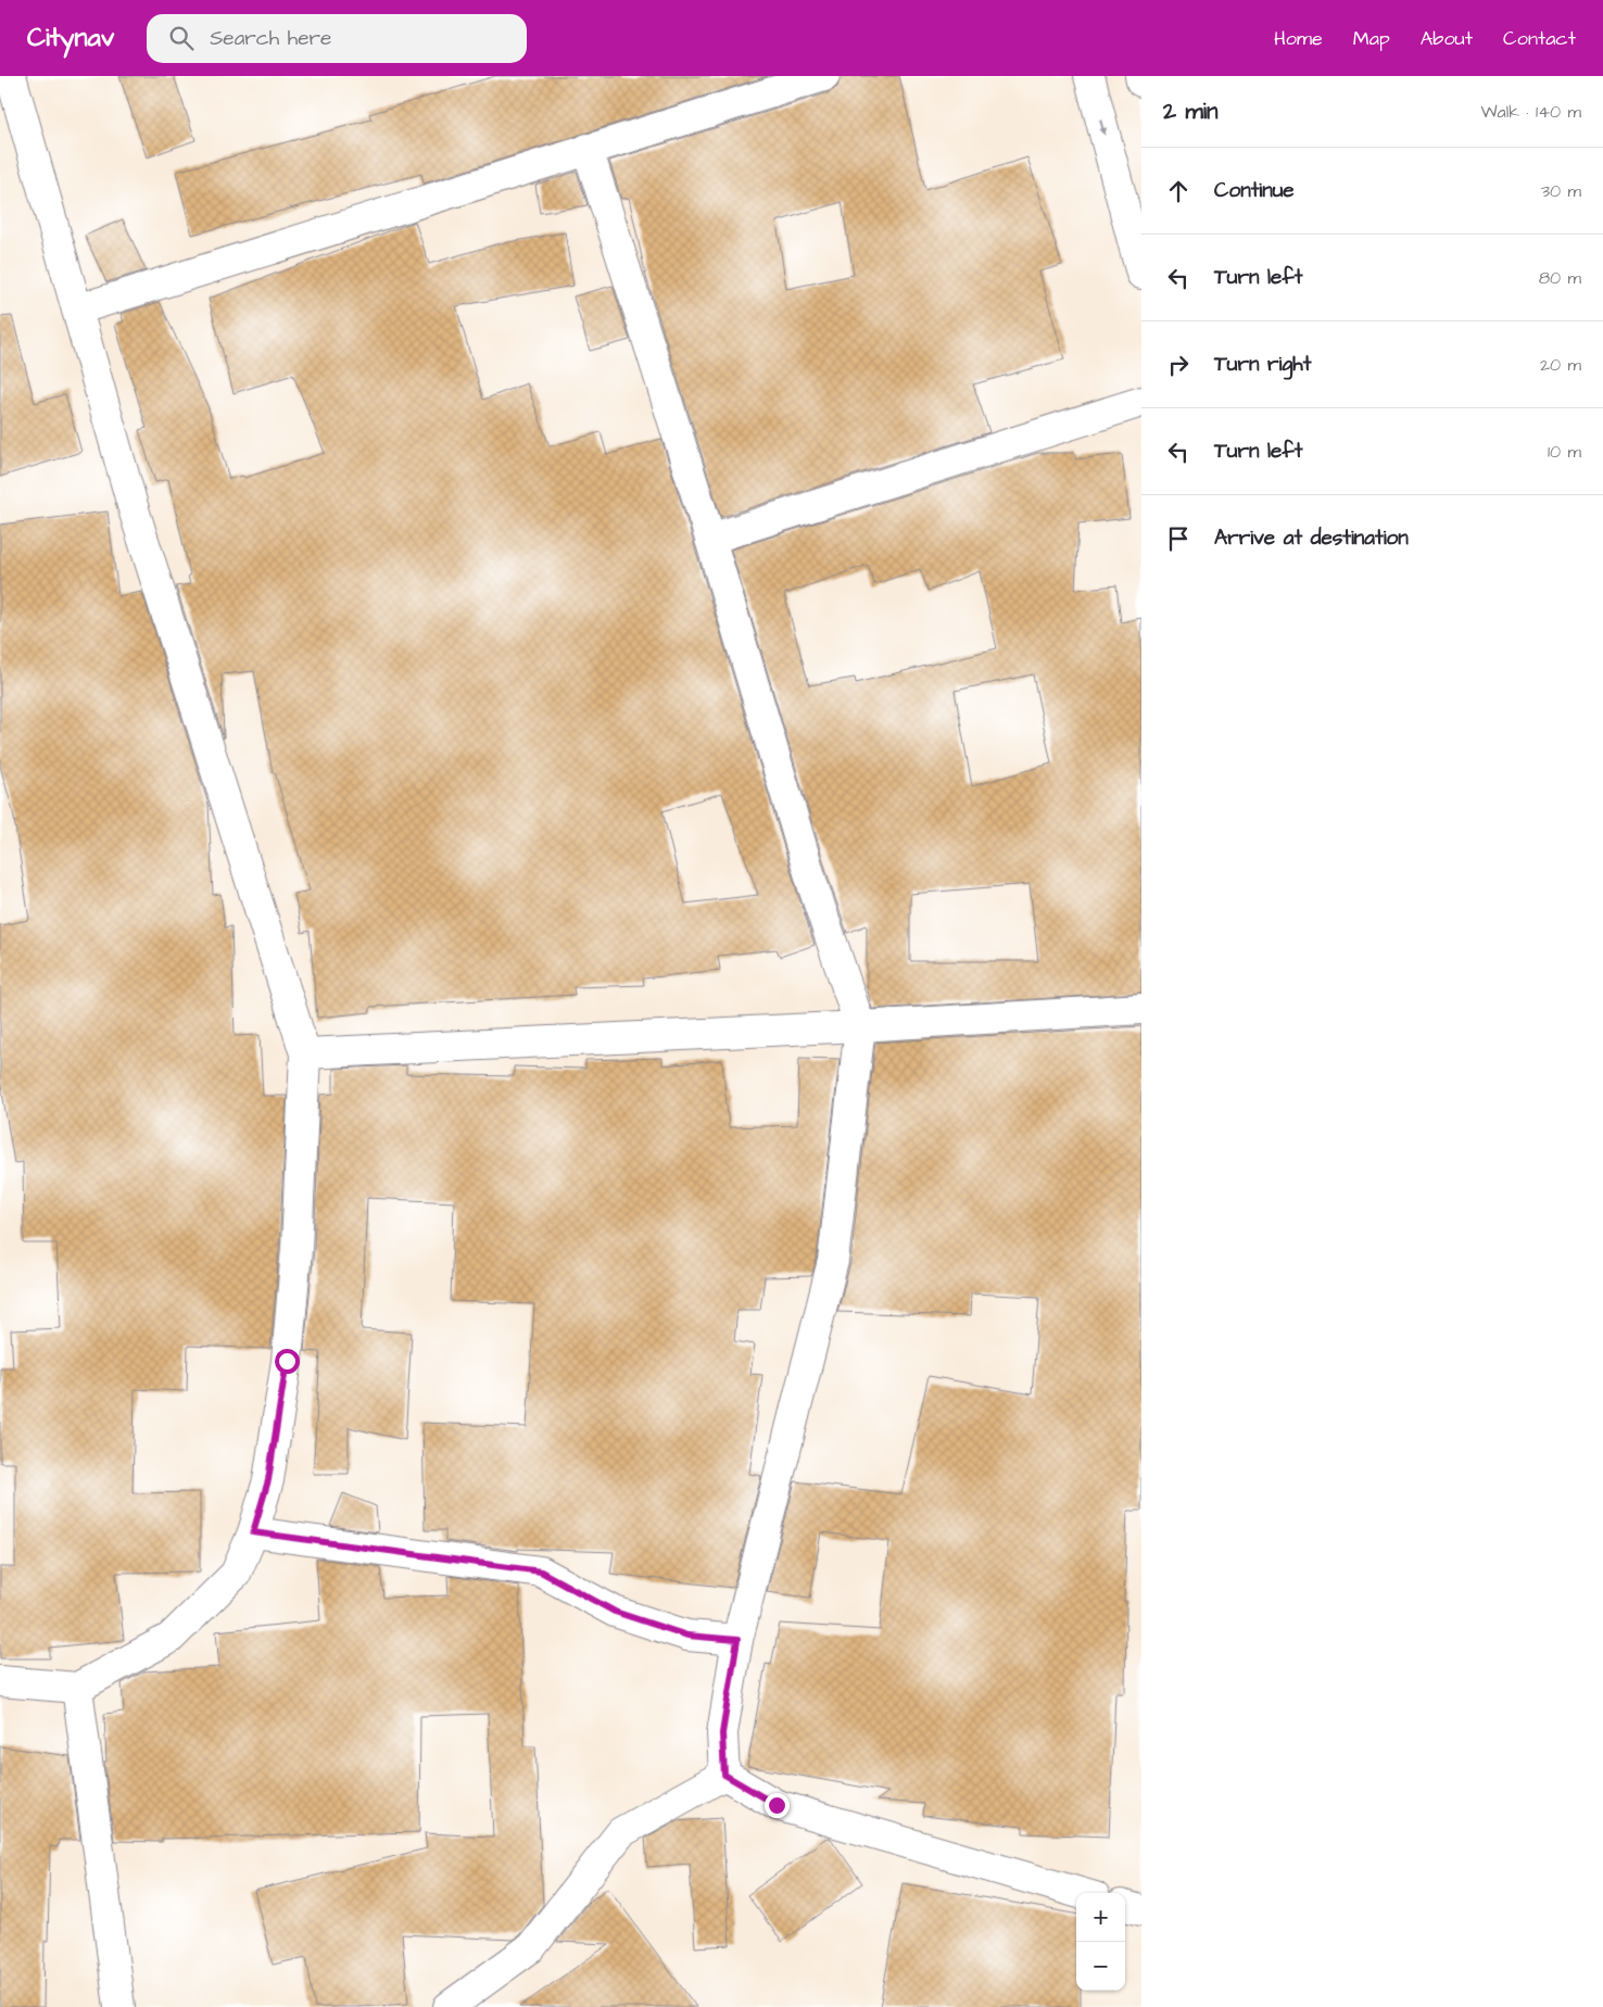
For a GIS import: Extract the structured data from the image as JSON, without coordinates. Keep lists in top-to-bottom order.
{
  "page": {
    "header": "Citynav",
    "search": "Search here",
    "nav": [
      "Home",
      "Map",
      "About",
      "Contact"
    ],
    "heading": ["2 min", "Walk · 140 m"],
    "list": [
      ["Continue", "30 m"],
      ["Turn left", "80 m"],
      ["Turn right", "20 m"],
      ["Turn left", "10 m"],
      "Arrive at destination"
    ],
    "map_buttons": ["+", "−"]
  }
}
